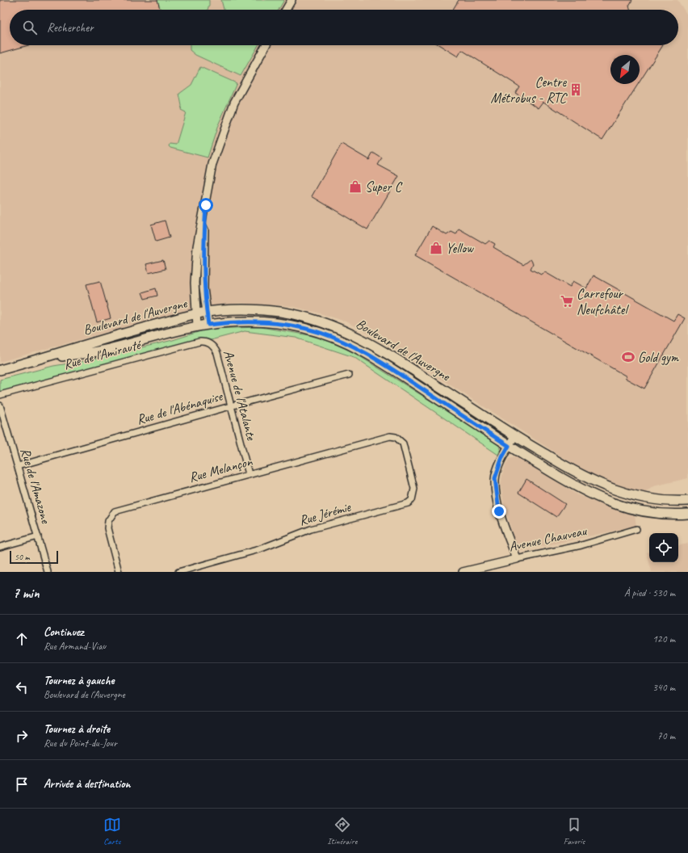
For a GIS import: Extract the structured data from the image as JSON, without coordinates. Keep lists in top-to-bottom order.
{
  "streets": {
    "main road": ["Boulevard de l'Auvergne"],
    "street": [
      "Rue de l'Amirauté",
      "Avenue de l'Atalante",
      "Rue de l'Abénaquise",
      "Rue Melançon",
      "Rue de l'Amazone",
      "Rue Jérémie",
      "Avenue Chauveau"
    ]
  },
  "crossings": [
    ["Rue de l'Amirauté", "Avenue de l'Atalante"],
    ["Avenue de l'Atalante", "Rue de l'Abénaquise"],
    ["Avenue de l'Atalante", "Rue Melançon"],
    ["Rue de l'Abénaquise", "Rue de l'Amazone"],
    ["Rue Melançon", "Rue Jérémie"]
  ],
  "places": {
    "building": ["Centre Métrobus - RTC"],
    "shop": ["Super C", "Yellow"],
    "supermarket": ["Carrefour Neufchâtel"],
    "sports": ["Gold gym"]
  },
  "scale_bar": "50 m",
  "north": "bottom left",
  "page": {
    "search": "Rechercher",
    "scale": "50 m",
    "heading": ["7 min", "À pied · 530 m"],
    "list": [
      ["Continuez", "Rue Armand-Viau", "120 m"],
      ["Tournez à gauche", "Boulevard de l'Auvergne", "340 m"],
      ["Tournez à droite", "Rue du Point-du-Jour", "70 m"],
      "Arrivée à destination"
    ],
    "nav": ["Carte", "Itinéraire", "Favoris"]
  }
}
